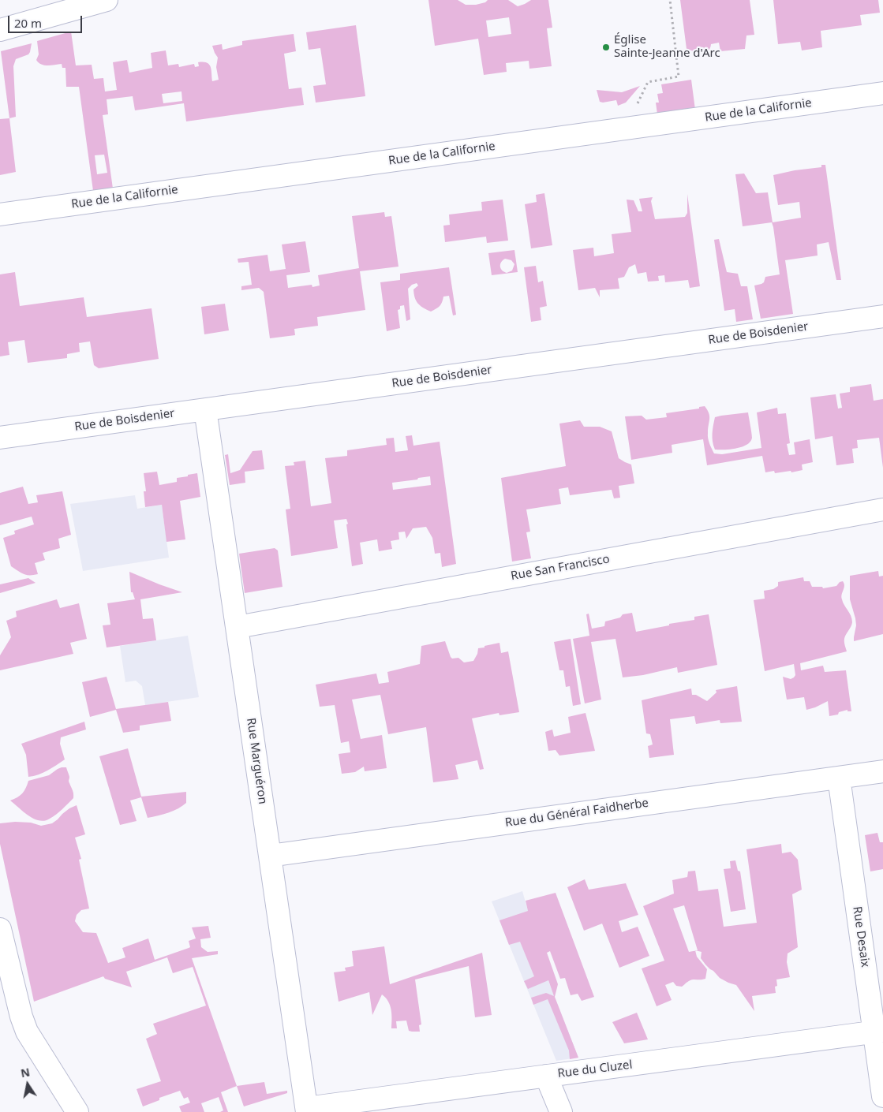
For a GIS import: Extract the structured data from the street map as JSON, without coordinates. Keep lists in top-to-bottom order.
{
  "streets": {
    "street": [
      "Rue de la Californie",
      "Rue de Boisdenier",
      "Rue San Francisco",
      "Rue Marguéron",
      "Rue du Général Faidherbe",
      "Rue Desaix",
      "Rue du Cluzel"
    ]
  },
  "crossings": [
    ["Rue de Boisdenier", "Rue Marguéron"],
    ["Rue San Francisco", "Rue Marguéron"],
    ["Rue Marguéron", "Rue du Général Faidherbe"],
    ["Rue Marguéron", "Rue du Cluzel"],
    ["Rue du Général Faidherbe", "Rue Desaix"],
    ["Rue Desaix", "Rue du Cluzel"]
  ],
  "places": ["Église Sainte-Jeanne d'Arc"],
  "scale_bar": "20 m",
  "north": "top"
}
